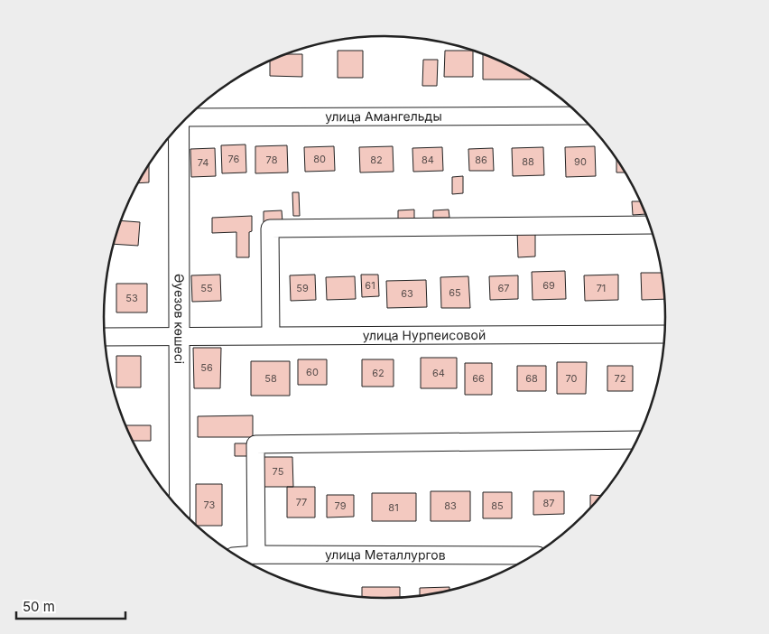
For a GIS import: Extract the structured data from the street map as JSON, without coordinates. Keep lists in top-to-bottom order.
{
  "streets": {
    "main road": ["Әуезов көшесі"],
    "street": ["улица Амангельды", "улица Нурпеисовой", "улица Металлургов"]
  },
  "crossings": [
    ["Әуезов көшесі", "улица Нурпеисовой"]
  ],
  "house_numbers": [
    "76",
    "80",
    "78",
    "82",
    "84",
    "86",
    "88",
    "90",
    "74",
    "61",
    "69",
    "55",
    "59",
    "67",
    "71",
    "65",
    "63",
    "53",
    "56",
    "60",
    "62",
    "64",
    "58",
    "66",
    "68",
    "70",
    "72",
    "75",
    "77",
    "87",
    "73",
    "79",
    "83",
    "85",
    "81"
  ],
  "scale_bar": "50 m"
}
